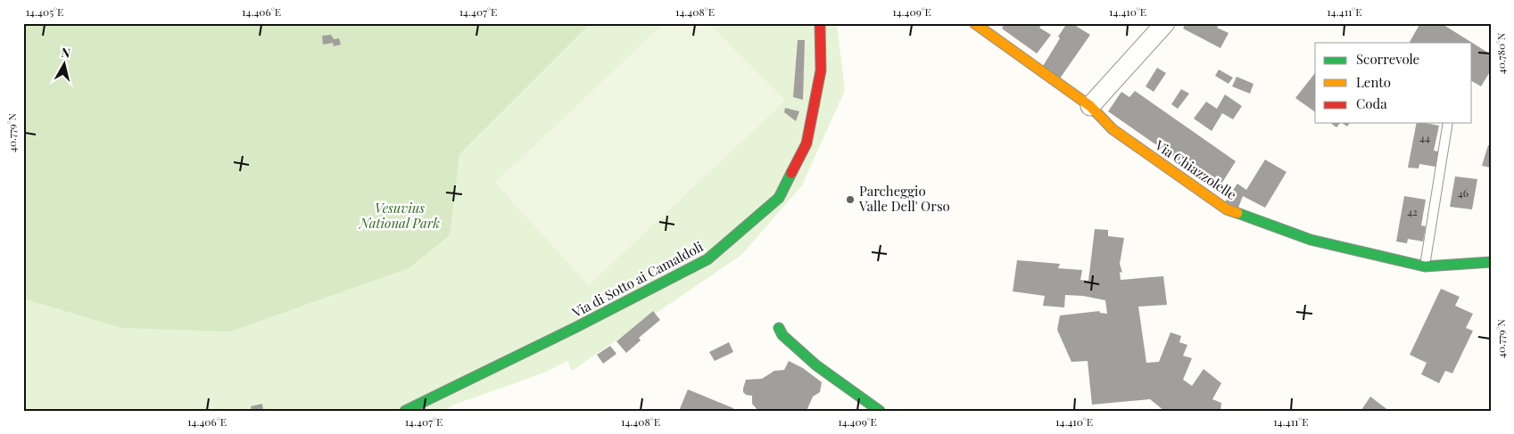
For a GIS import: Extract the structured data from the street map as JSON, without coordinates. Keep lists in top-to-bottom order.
{
  "streets": {
    "street": ["Via Chiazzolelle", "Via di Sotto ai Camaldoli"]
  },
  "parks": ["Vesuvius National Park"],
  "places": ["Parcheggio Valle Dell' Orso"],
  "house_numbers": ["44", "46", "42"],
  "legend": ["Scorrevole", "Lento", "Coda"],
  "north": "top",
  "coordinates": [
    "14.405°E",
    "14.406°E",
    "14.407°E",
    "14.408°E",
    "14.409°E",
    "14.410°E",
    "14.411°E",
    "40.780°N",
    "40.779°N"
  ]
}
